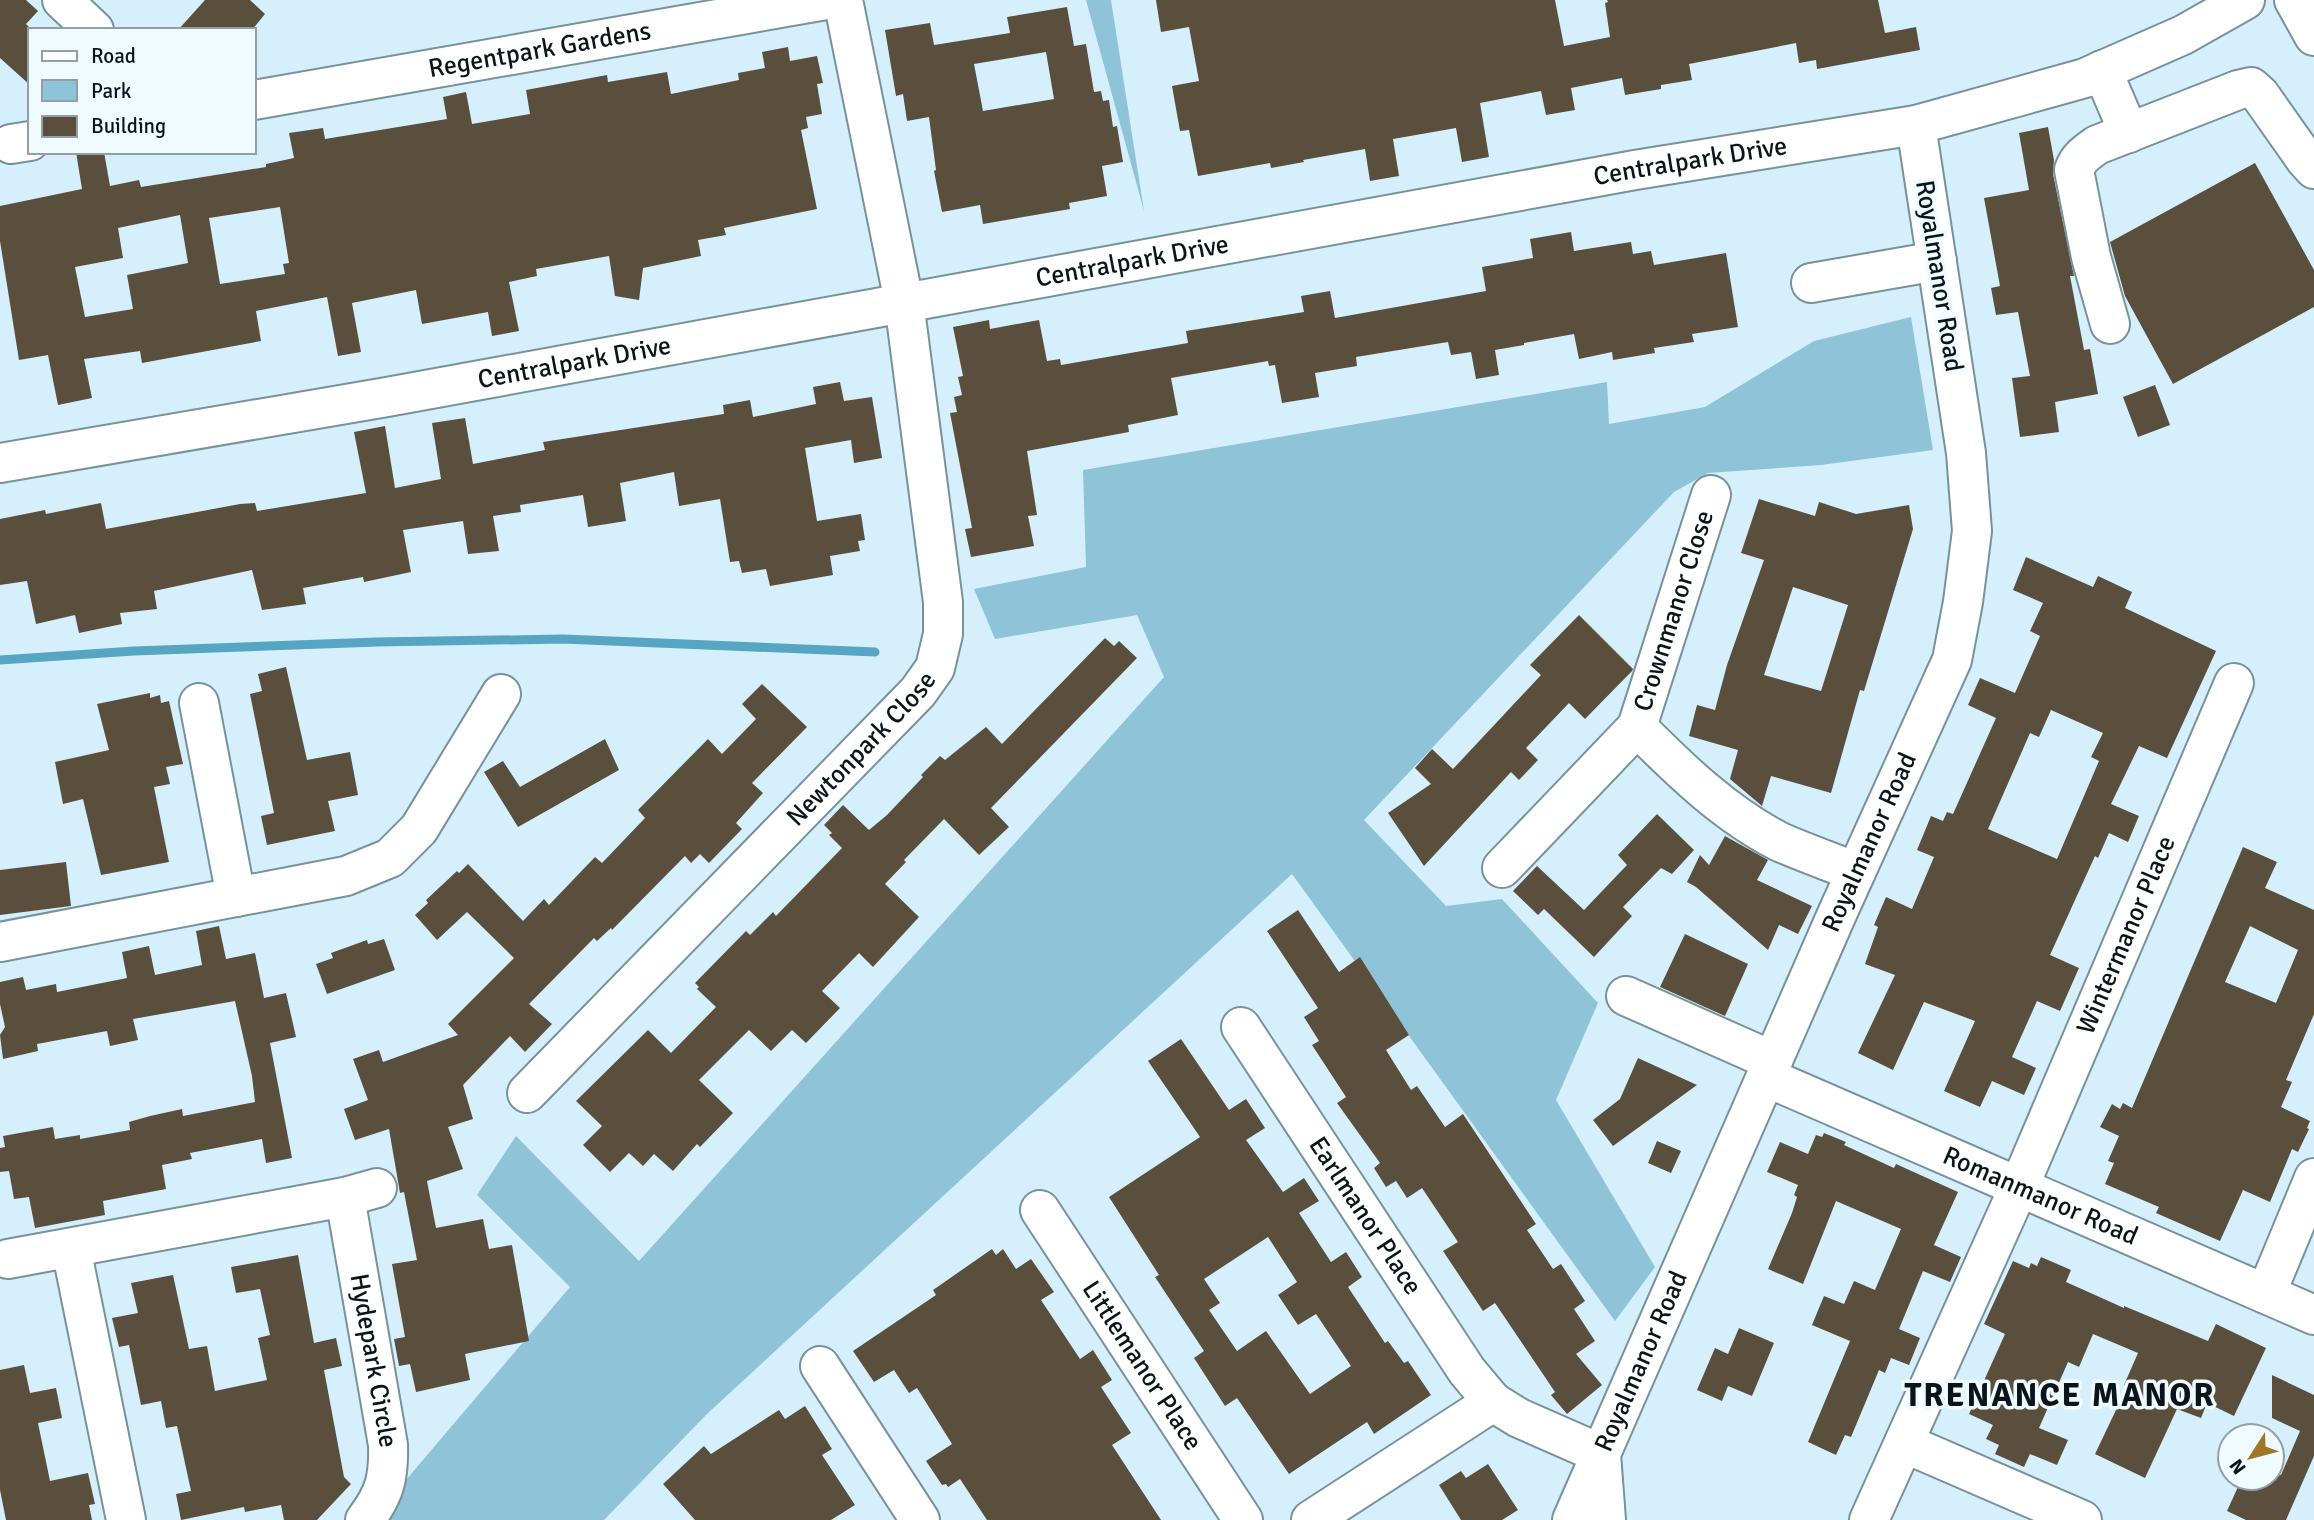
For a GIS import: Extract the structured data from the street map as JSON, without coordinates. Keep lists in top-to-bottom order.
{
  "streets": {
    "street": [
      "Regentpark Gardens",
      "Centralpark Drive",
      "Royalmanor Road",
      "Crownmanor Close",
      "Newtonpark Close",
      "Wintermanor Place",
      "Romanmanor Road",
      "Earlmanor Place",
      "Hydepark Circle",
      "Littlemanor Place"
    ]
  },
  "crossings": [
    ["Centralpark Drive", "Royalmanor Road"],
    ["Centralpark Drive", "Newtonpark Close"],
    ["Royalmanor Road", "Crownmanor Close"],
    ["Royalmanor Road", "Romanmanor Road"],
    ["Wintermanor Place", "Romanmanor Road"]
  ],
  "districts": ["TRENANCE MANOR"],
  "legend": ["Road", "Park", "Building"],
  "north": "bottom left"
}
